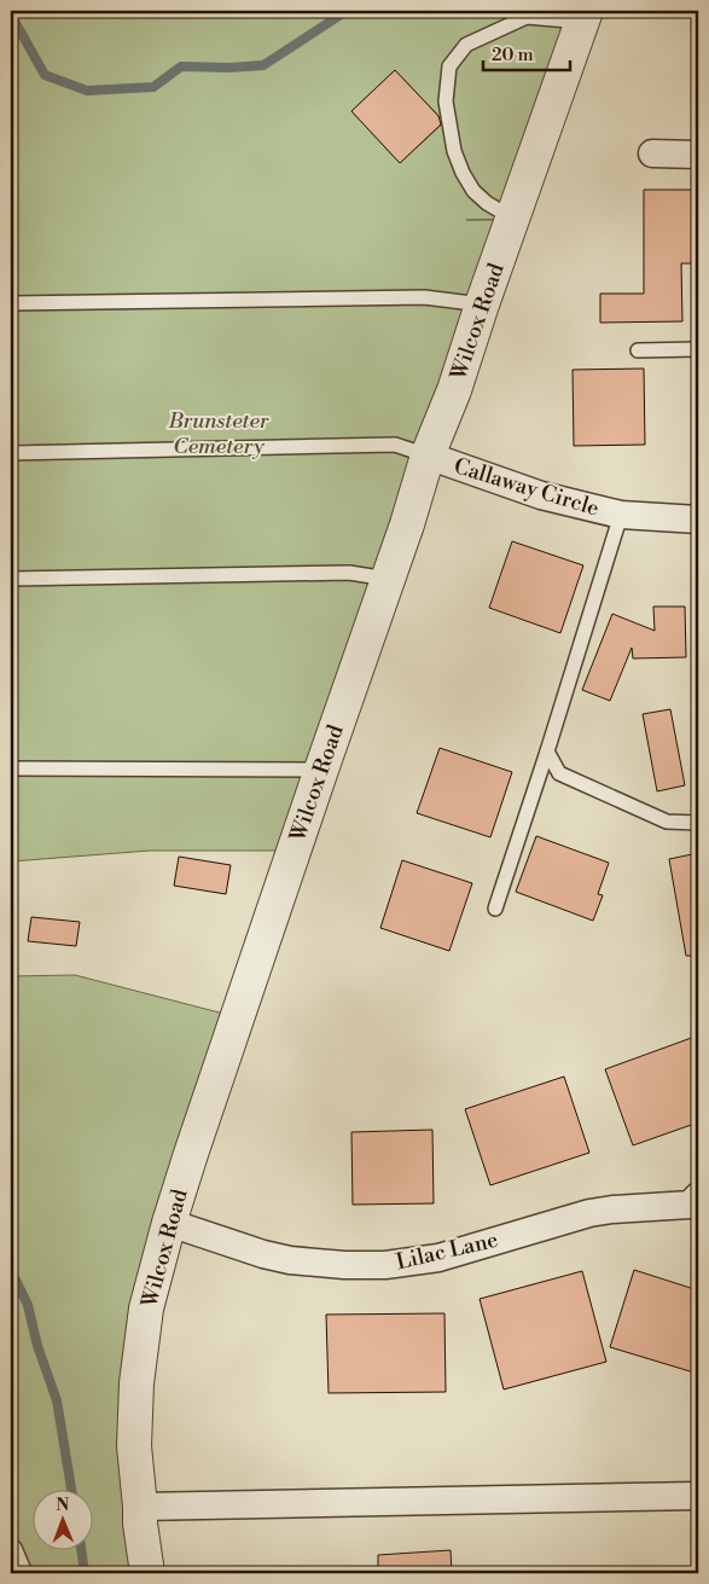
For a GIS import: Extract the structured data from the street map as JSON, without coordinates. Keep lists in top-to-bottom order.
{
  "streets": {
    "street": ["Wilcox Road", "Callaway Circle", "Lilac Lane"]
  },
  "crossings": [
    ["Wilcox Road", "Callaway Circle"],
    ["Wilcox Road", "Lilac Lane"]
  ],
  "parks": ["Brunsteter Cemetery"],
  "scale_bar": "20 m",
  "north": "top"
}
